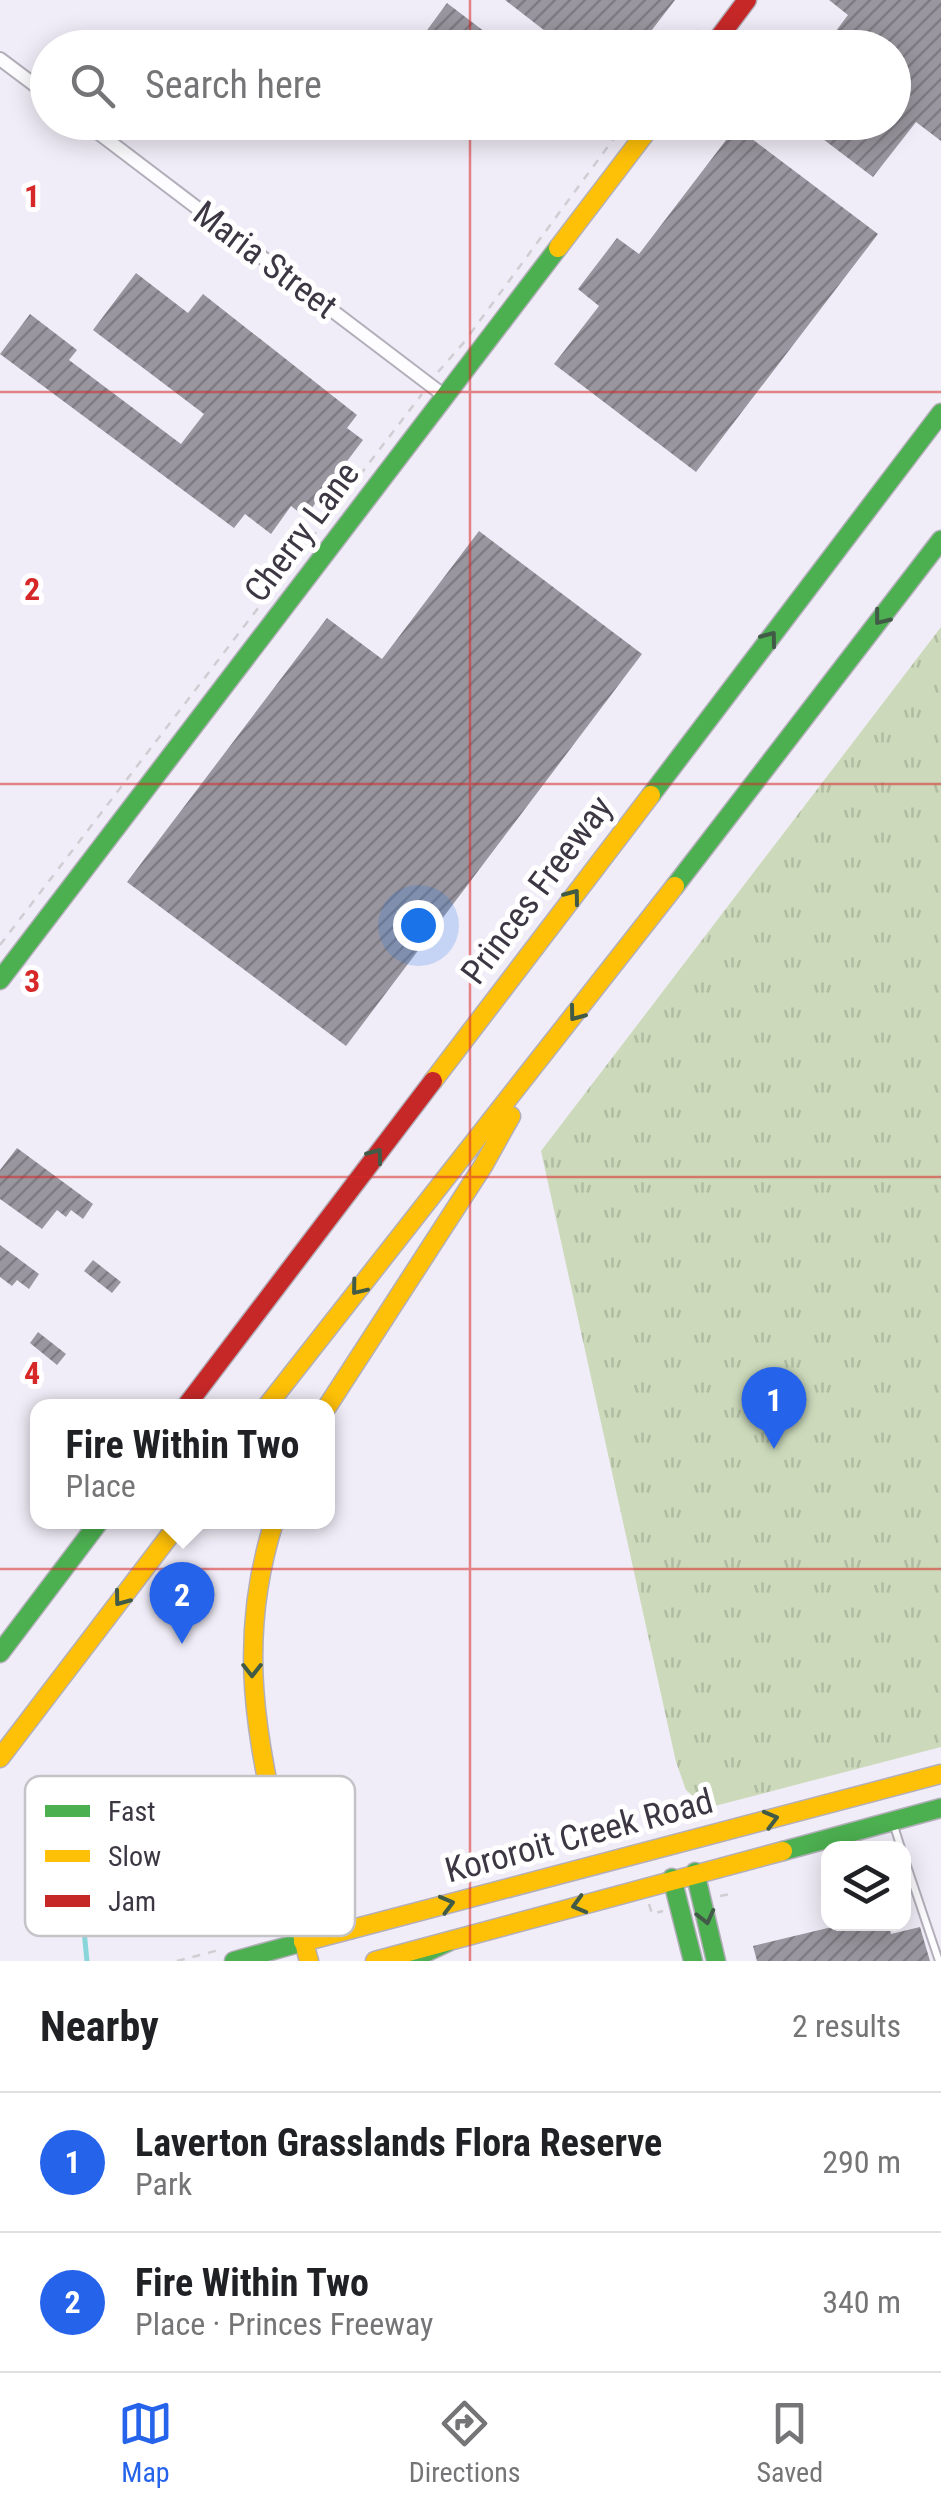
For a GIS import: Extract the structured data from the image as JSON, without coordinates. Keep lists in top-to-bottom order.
{
  "streets": {
    "main road": ["Cherry Lane", "Princes Freeway", "Kororoit Creek Road"],
    "street": ["Maria Street"]
  },
  "crossings": [
    ["Maria Street", "Cherry Lane"]
  ],
  "legend": ["Fast", "Slow", "Jam"],
  "page": {
    "search": "Search here",
    "pins": ["1", "2"],
    "popup": ["Fire Within Two", "Place"],
    "heading": ["Nearby", "2 results"],
    "list": [
      {
        "mark": "1",
        "name": "Laverton Grasslands Flora Reserve",
        "note": "Park",
        "value": "290 m"
      },
      {
        "mark": "2",
        "name": "Fire Within Two",
        "note": "Place · Princes Freeway",
        "value": "340 m"
      }
    ],
    "nav": ["Map", "Directions", "Saved"]
  },
  "grid": {
    "rows": [
      "1",
      "2",
      "3",
      "4"
    ]
  }
}
